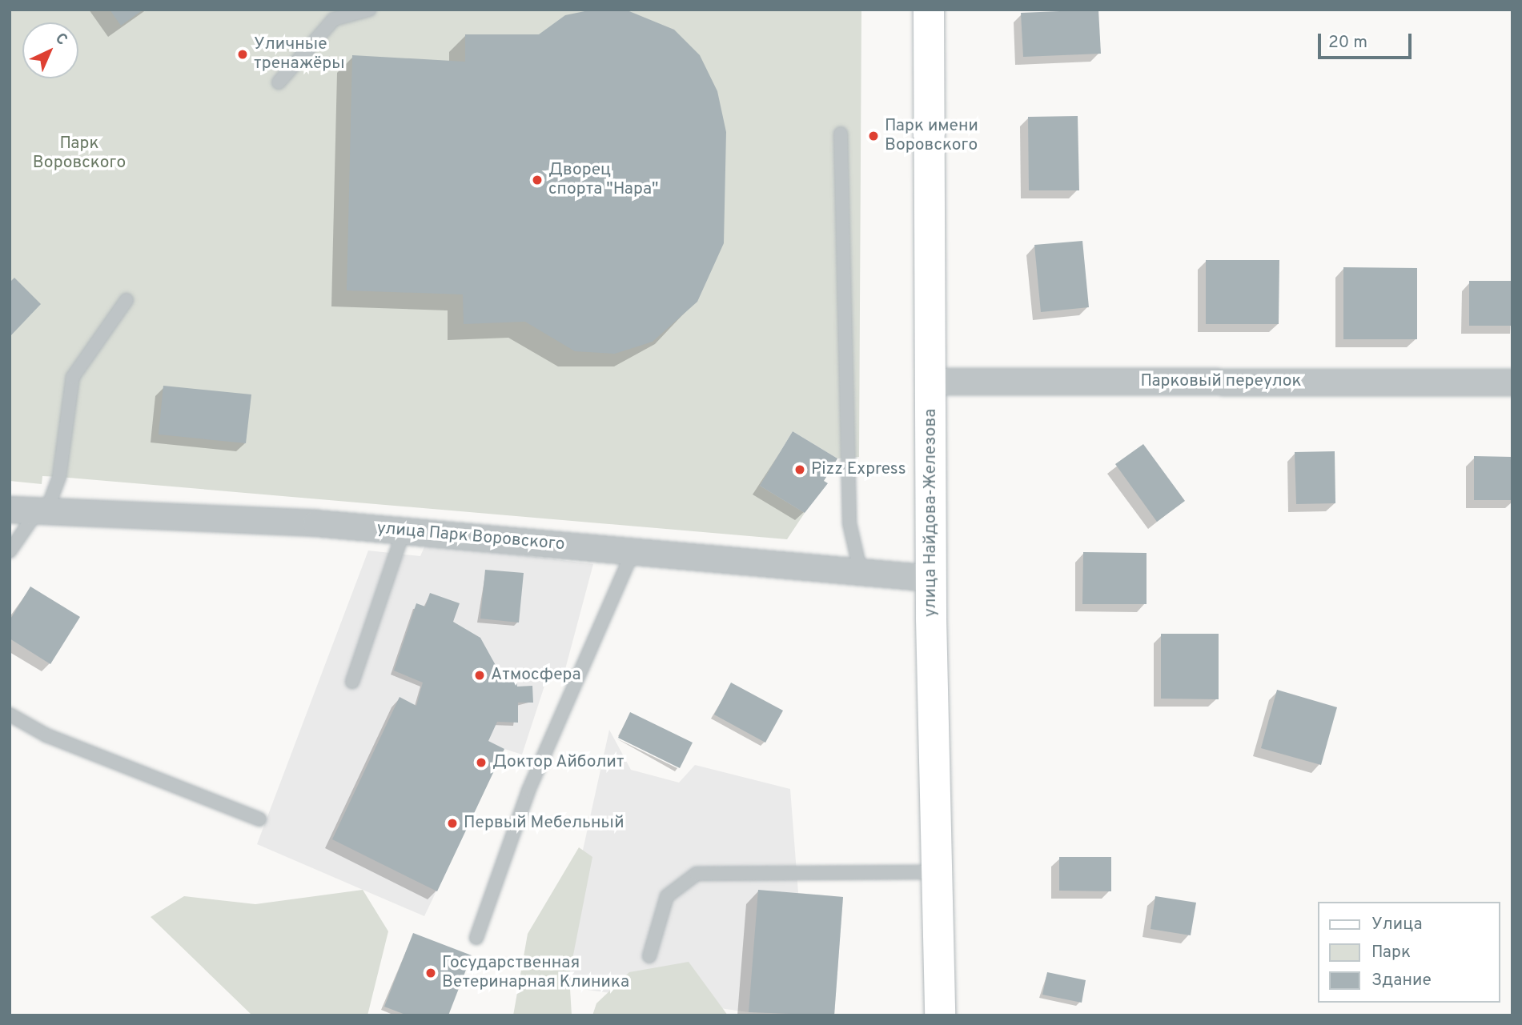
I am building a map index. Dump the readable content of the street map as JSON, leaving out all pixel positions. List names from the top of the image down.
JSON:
{
  "streets": {
    "main road": ["улица Найдова-Железова"],
    "street": ["Парковый переулок", "улица Парк Воровского"]
  },
  "crossings": [
    ["Парковый переулок", "улица Найдова-Железова"],
    ["улица Найдова-Железова", "улица Парк Воровского"]
  ],
  "parks": ["Парк Воровского"],
  "places": [
    "Уличные тренажёры",
    "Парк имени Воровского",
    "Дворец спорта \"Нара\"",
    "Pizz Express",
    "Атмосфера",
    "Доктор Айболит",
    "Первый Мебельный",
    "Государственная Ветеринарная Клиника"
  ],
  "legend": ["Улица", "Парк", "Здание"],
  "scale_bar": "20 m",
  "north": "top right"
}
